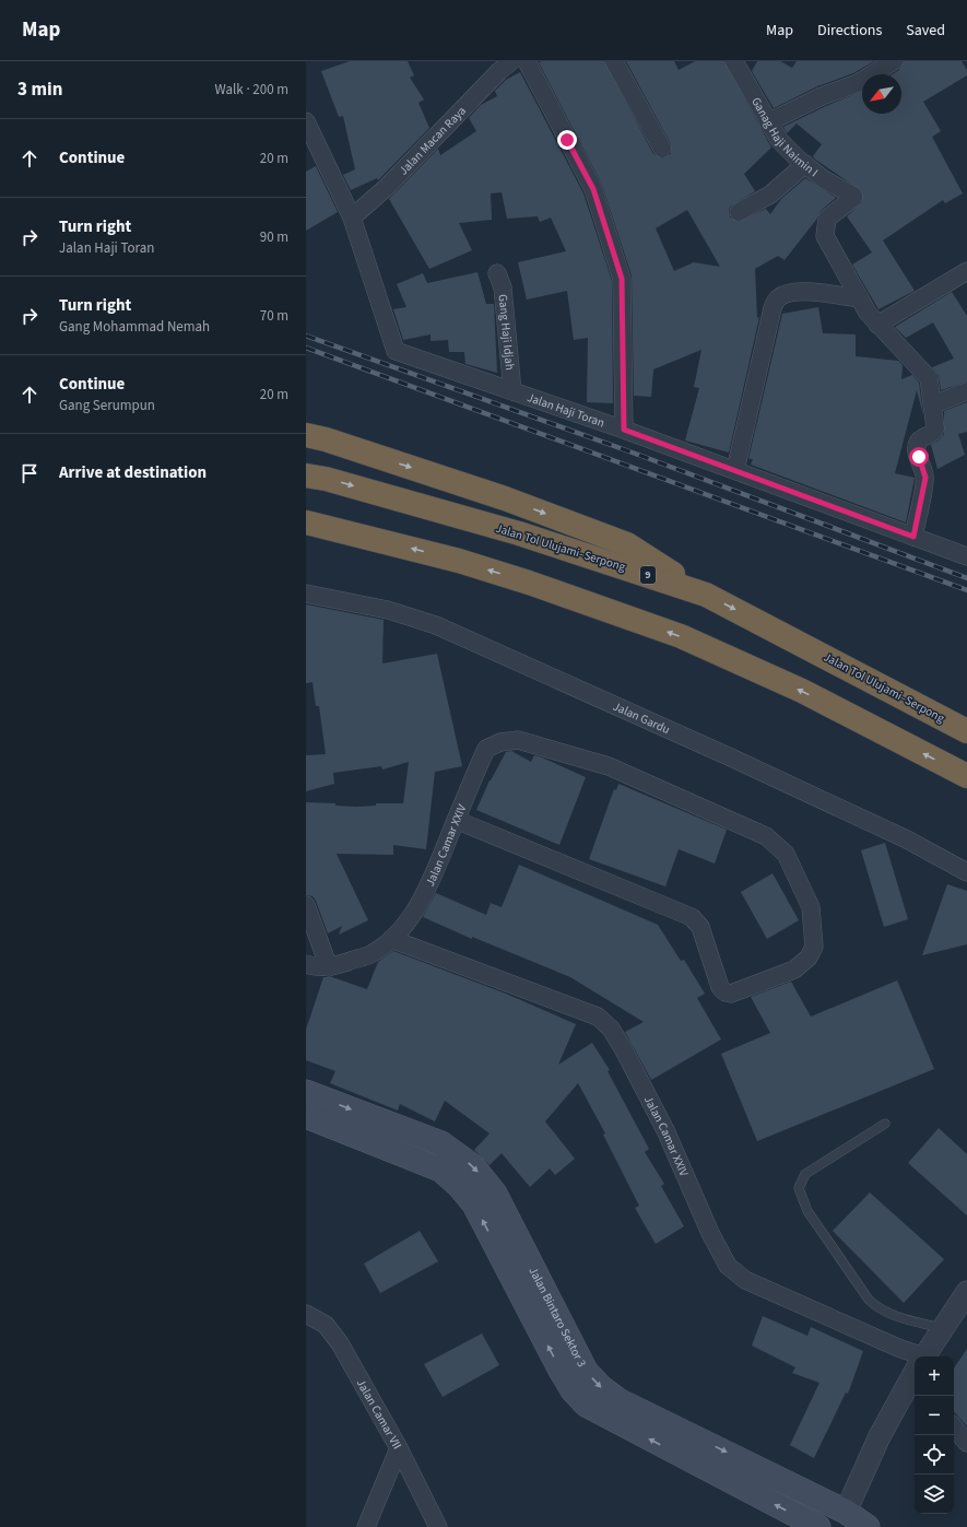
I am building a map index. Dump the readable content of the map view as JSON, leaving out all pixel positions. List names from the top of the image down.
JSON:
{
  "streets": {
    "highway": ["Jalan Tol Ulujami–Serpong", "9"],
    "main road": ["Jalan Bintaro Sektor 3"],
    "street": [
      "Ganag Haji Naimin I",
      "Jalan Macan Raya",
      "Gang Haji Idjah",
      "Jalan Haji Toran",
      "Jalan Gardu",
      "Jalan Camar XXIV",
      "Jalan Camar VII"
    ]
  },
  "crossings": [
    ["Jalan Macan Raya", "Jalan Haji Toran"],
    ["Gang Haji Idjah", "Jalan Haji Toran"]
  ],
  "north": "bottom left",
  "page": {
    "header": "Map",
    "nav": ["Map", "Directions", "Saved"],
    "heading": ["3 min", "Walk · 200 m"],
    "list": [
      ["Continue", "20 m"],
      ["Turn right", "Jalan Haji Toran", "90 m"],
      ["Turn right", "Gang Mohammad Nemah", "70 m"],
      ["Continue", "Gang Serumpun", "20 m"],
      "Arrive at destination"
    ],
    "map_buttons": ["+", "−"]
  }
}
